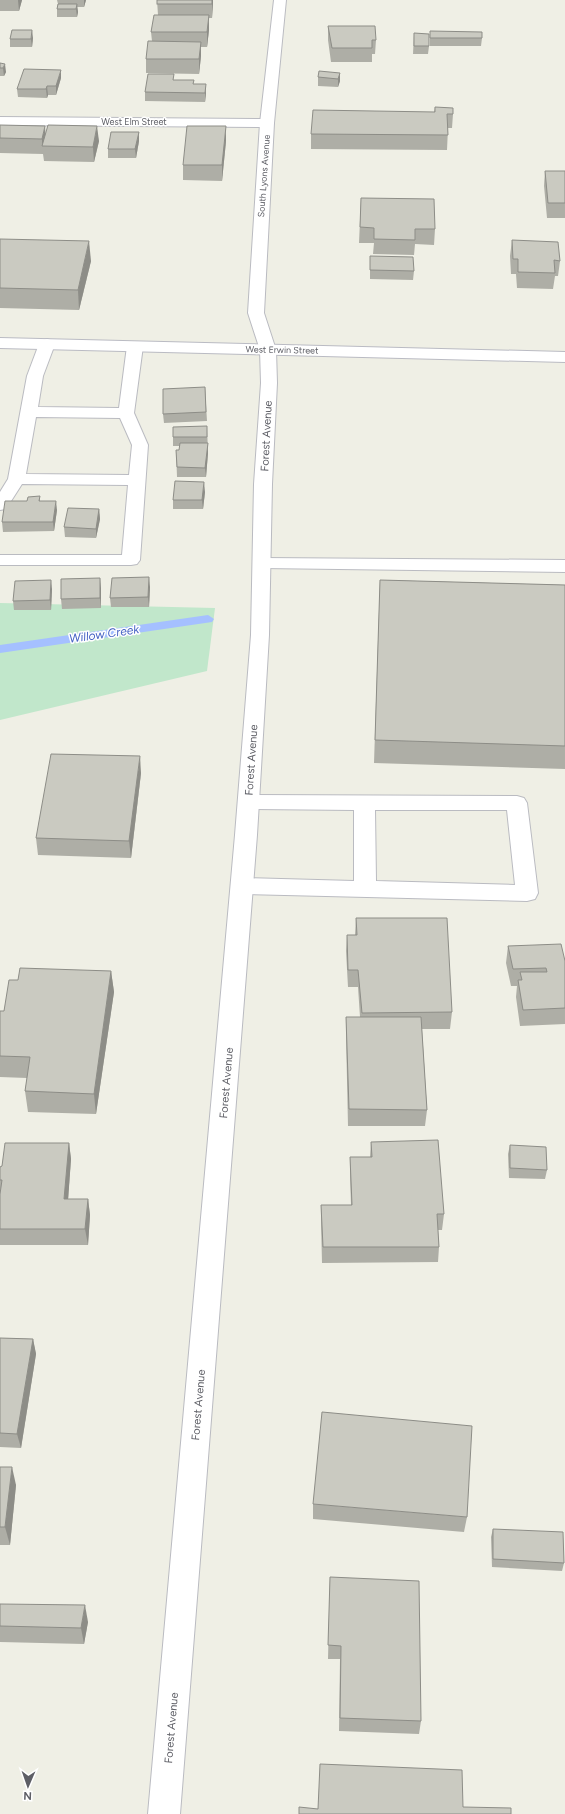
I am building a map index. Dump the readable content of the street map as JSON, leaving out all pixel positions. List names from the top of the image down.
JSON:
{
  "streets": {
    "street": [
      "West Elm Street",
      "South Lyons Avenue",
      "West Erwin Street",
      "Forest Avenue"
    ]
  },
  "crossings": [
    ["West Elm Street", "South Lyons Avenue"],
    ["South Lyons Avenue", "West Erwin Street"],
    ["South Lyons Avenue", "Forest Avenue"],
    ["West Erwin Street", "Forest Avenue"]
  ],
  "water": ["Willow Creek"],
  "north": "bottom"
}
